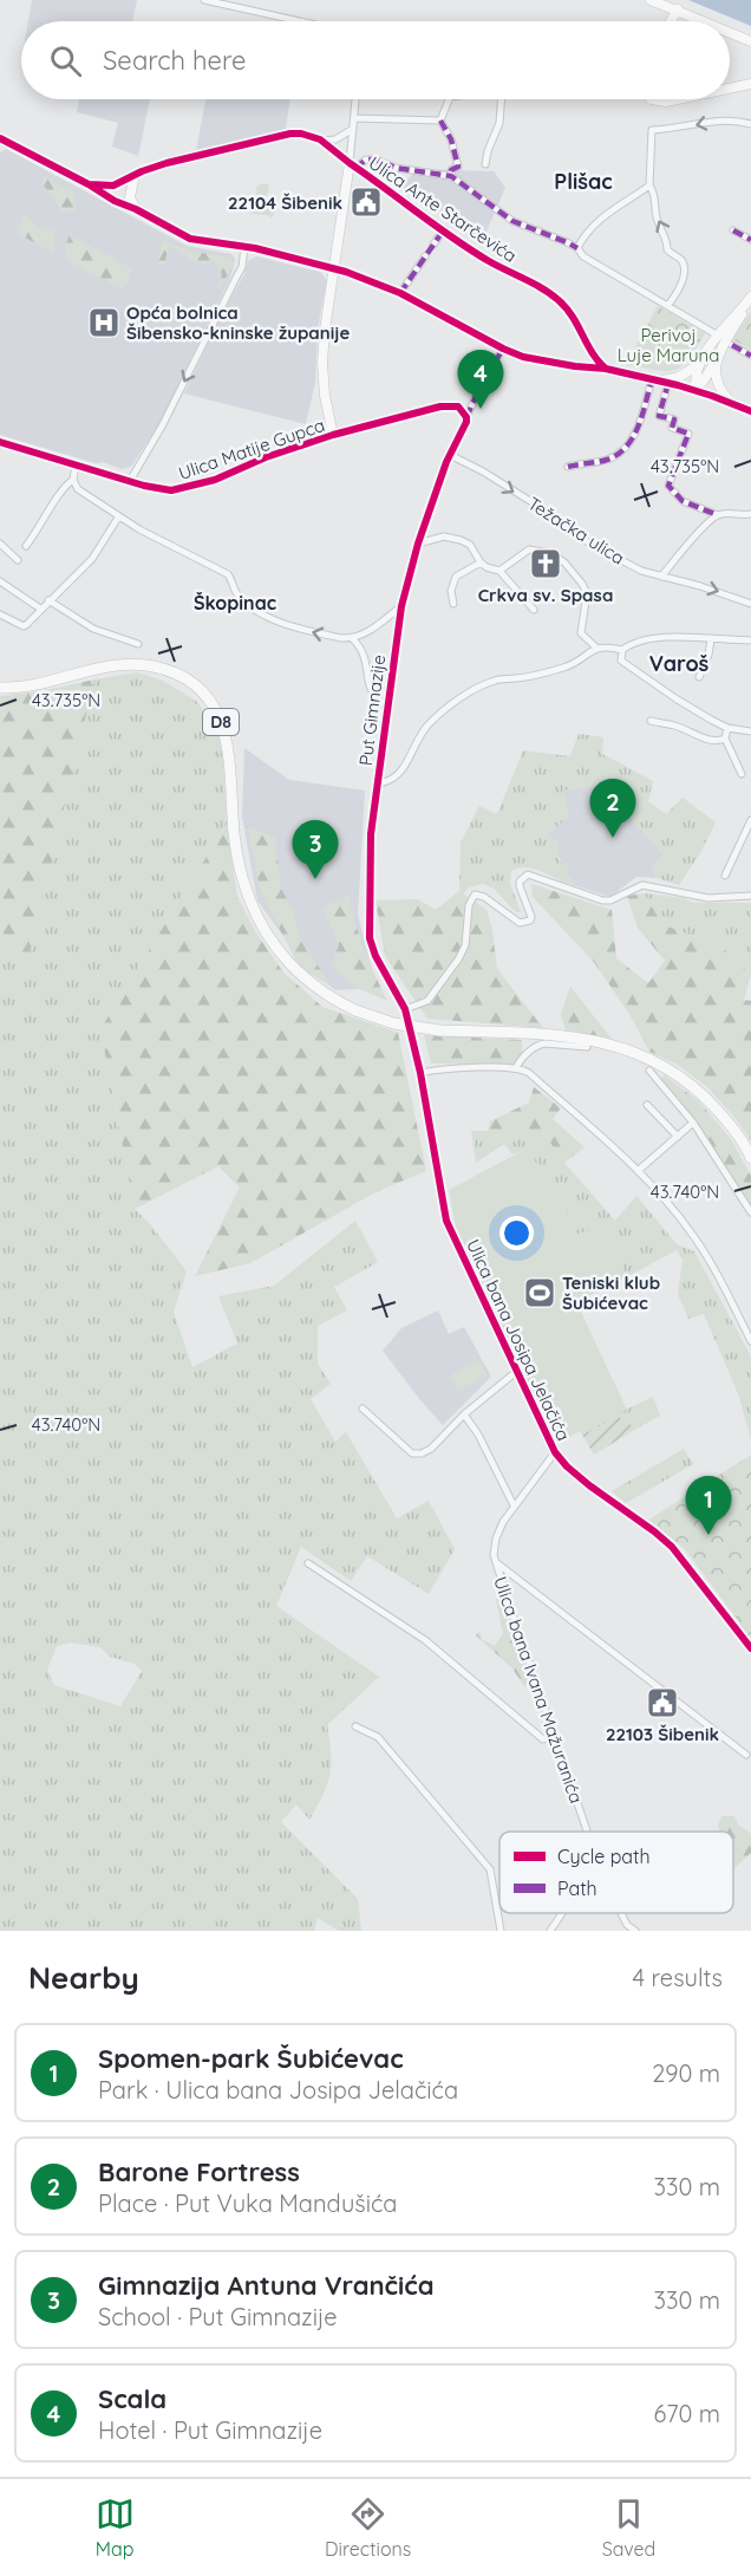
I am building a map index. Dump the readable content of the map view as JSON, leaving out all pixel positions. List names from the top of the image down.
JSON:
{
  "streets": {
    "main road": ["D8"],
    "street": [
      "Ulica Ante Starčevića",
      "Ulica Matije Gupca",
      "Težačka ulica",
      "Put Gimnazije",
      "Ulica bana Josipa Jelačića",
      "Ulica bana Ivana Mažuranića"
    ]
  },
  "crossings": [
    ["Ulica Matije Gupca", "Put Gimnazije"],
    ["Težačka ulica", "Put Gimnazije"],
    ["Put Gimnazije", "Ulica bana Josipa Jelačića"],
    ["Ulica bana Josipa Jelačića", "Ulica bana Ivana Mažuranića"]
  ],
  "one_way": ["Težačka ulica"],
  "districts": ["Plišac", "Škopinac", "Varoš"],
  "parks": ["Perivoj Luje Maruna"],
  "places": {
    "public building": ["22104 Šibenik", "22103 Šibenik"],
    "hospital": ["Opća bolnica Šibensko-kninske županije"],
    "church": ["Crkva sv. Spasa"],
    "sports": ["Teniski klub Šubićevac"]
  },
  "legend": ["Cycle path", "Path"],
  "page": {
    "search": "Search here",
    "pins": [
      "4",
      "2",
      "3",
      "1"
    ],
    "heading": ["Nearby", "4 results"],
    "list": [
      {
        "mark": "1",
        "name": "Spomen-park Šubićevac",
        "note": "Park · Ulica bana Josipa Jelačića",
        "value": "290 m"
      },
      {
        "mark": "2",
        "name": "Barone Fortress",
        "note": "Place · Put Vuka Mandušića",
        "value": "330 m"
      },
      {
        "mark": "3",
        "name": "Gimnazija Antuna Vrančića",
        "note": "School · Put Gimnazije",
        "value": "330 m"
      },
      {
        "mark": "4",
        "name": "Scala",
        "note": "Hotel · Put Gimnazije",
        "value": "670 m"
      }
    ],
    "nav": ["Map", "Directions", "Saved"]
  },
  "coordinates": ["43.735°N", "43.740°N"]
}
